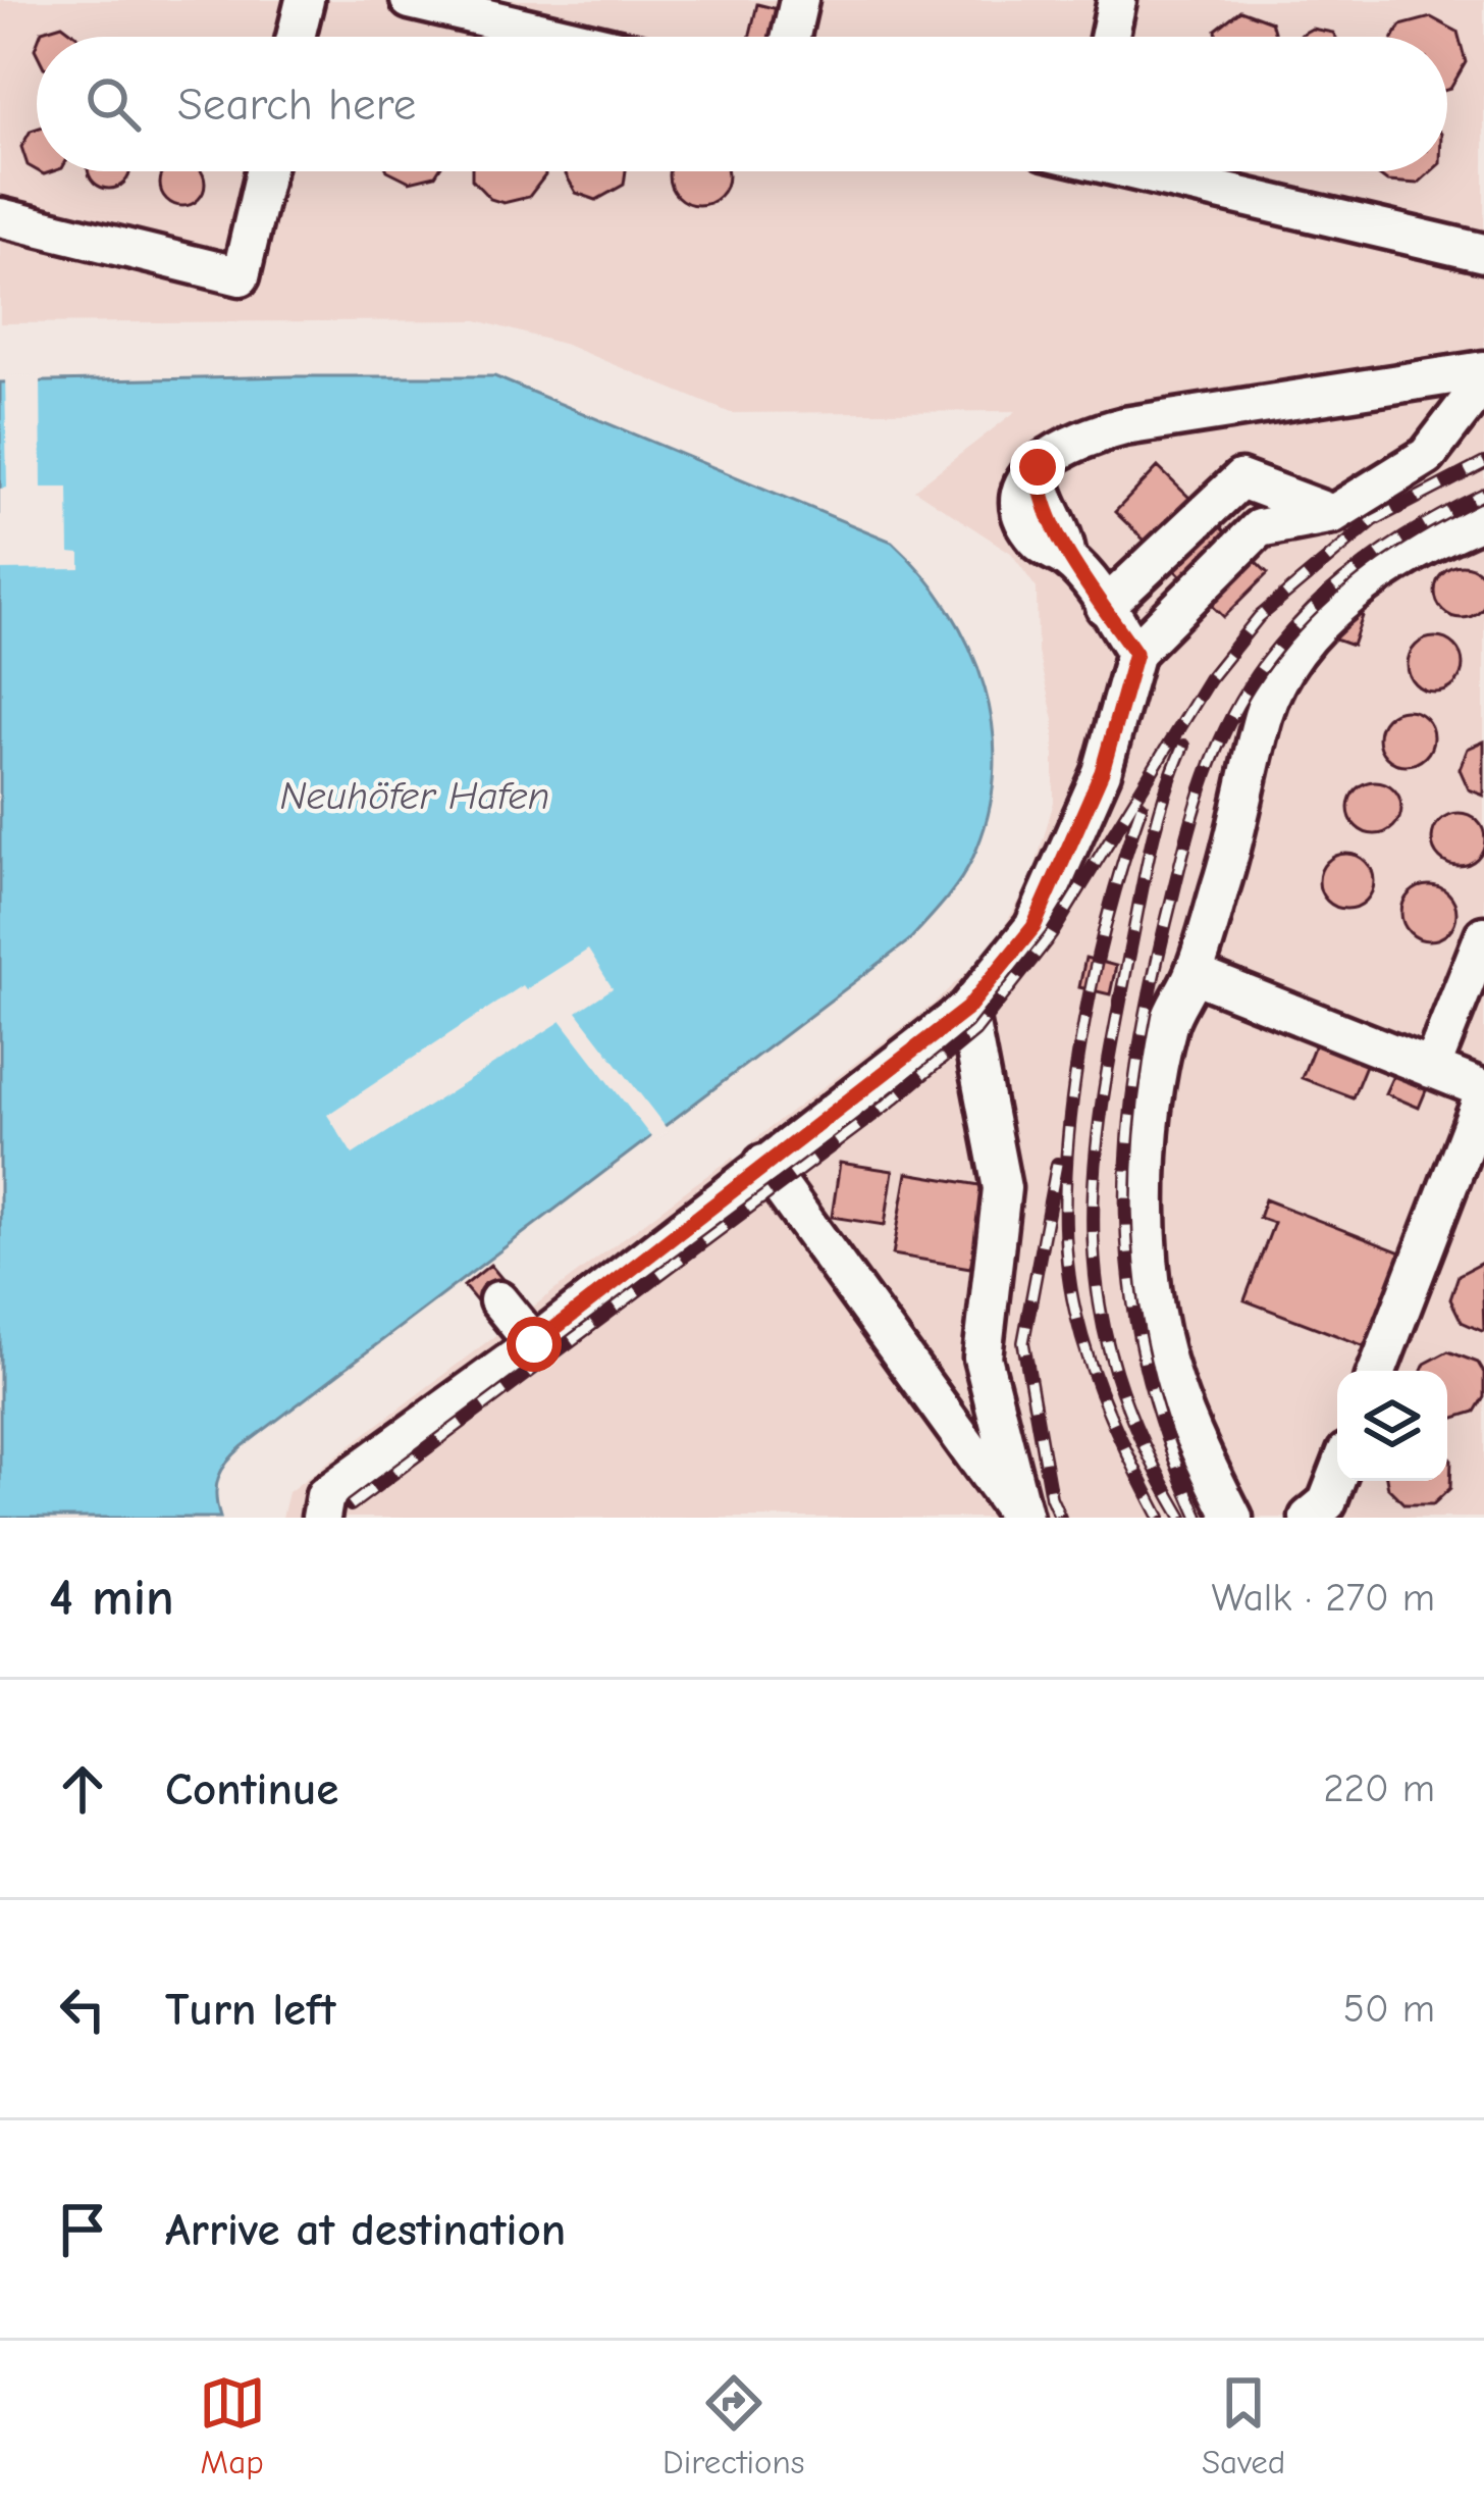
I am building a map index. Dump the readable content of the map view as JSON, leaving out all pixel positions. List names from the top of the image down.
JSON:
{
  "water": ["Neuhöfer Hafen"],
  "page": {
    "search": "Search here",
    "heading": ["4 min", "Walk · 270 m"],
    "list": [
      ["Continue", "220 m"],
      ["Turn left", "50 m"],
      "Arrive at destination"
    ],
    "nav": ["Map", "Directions", "Saved"]
  }
}
